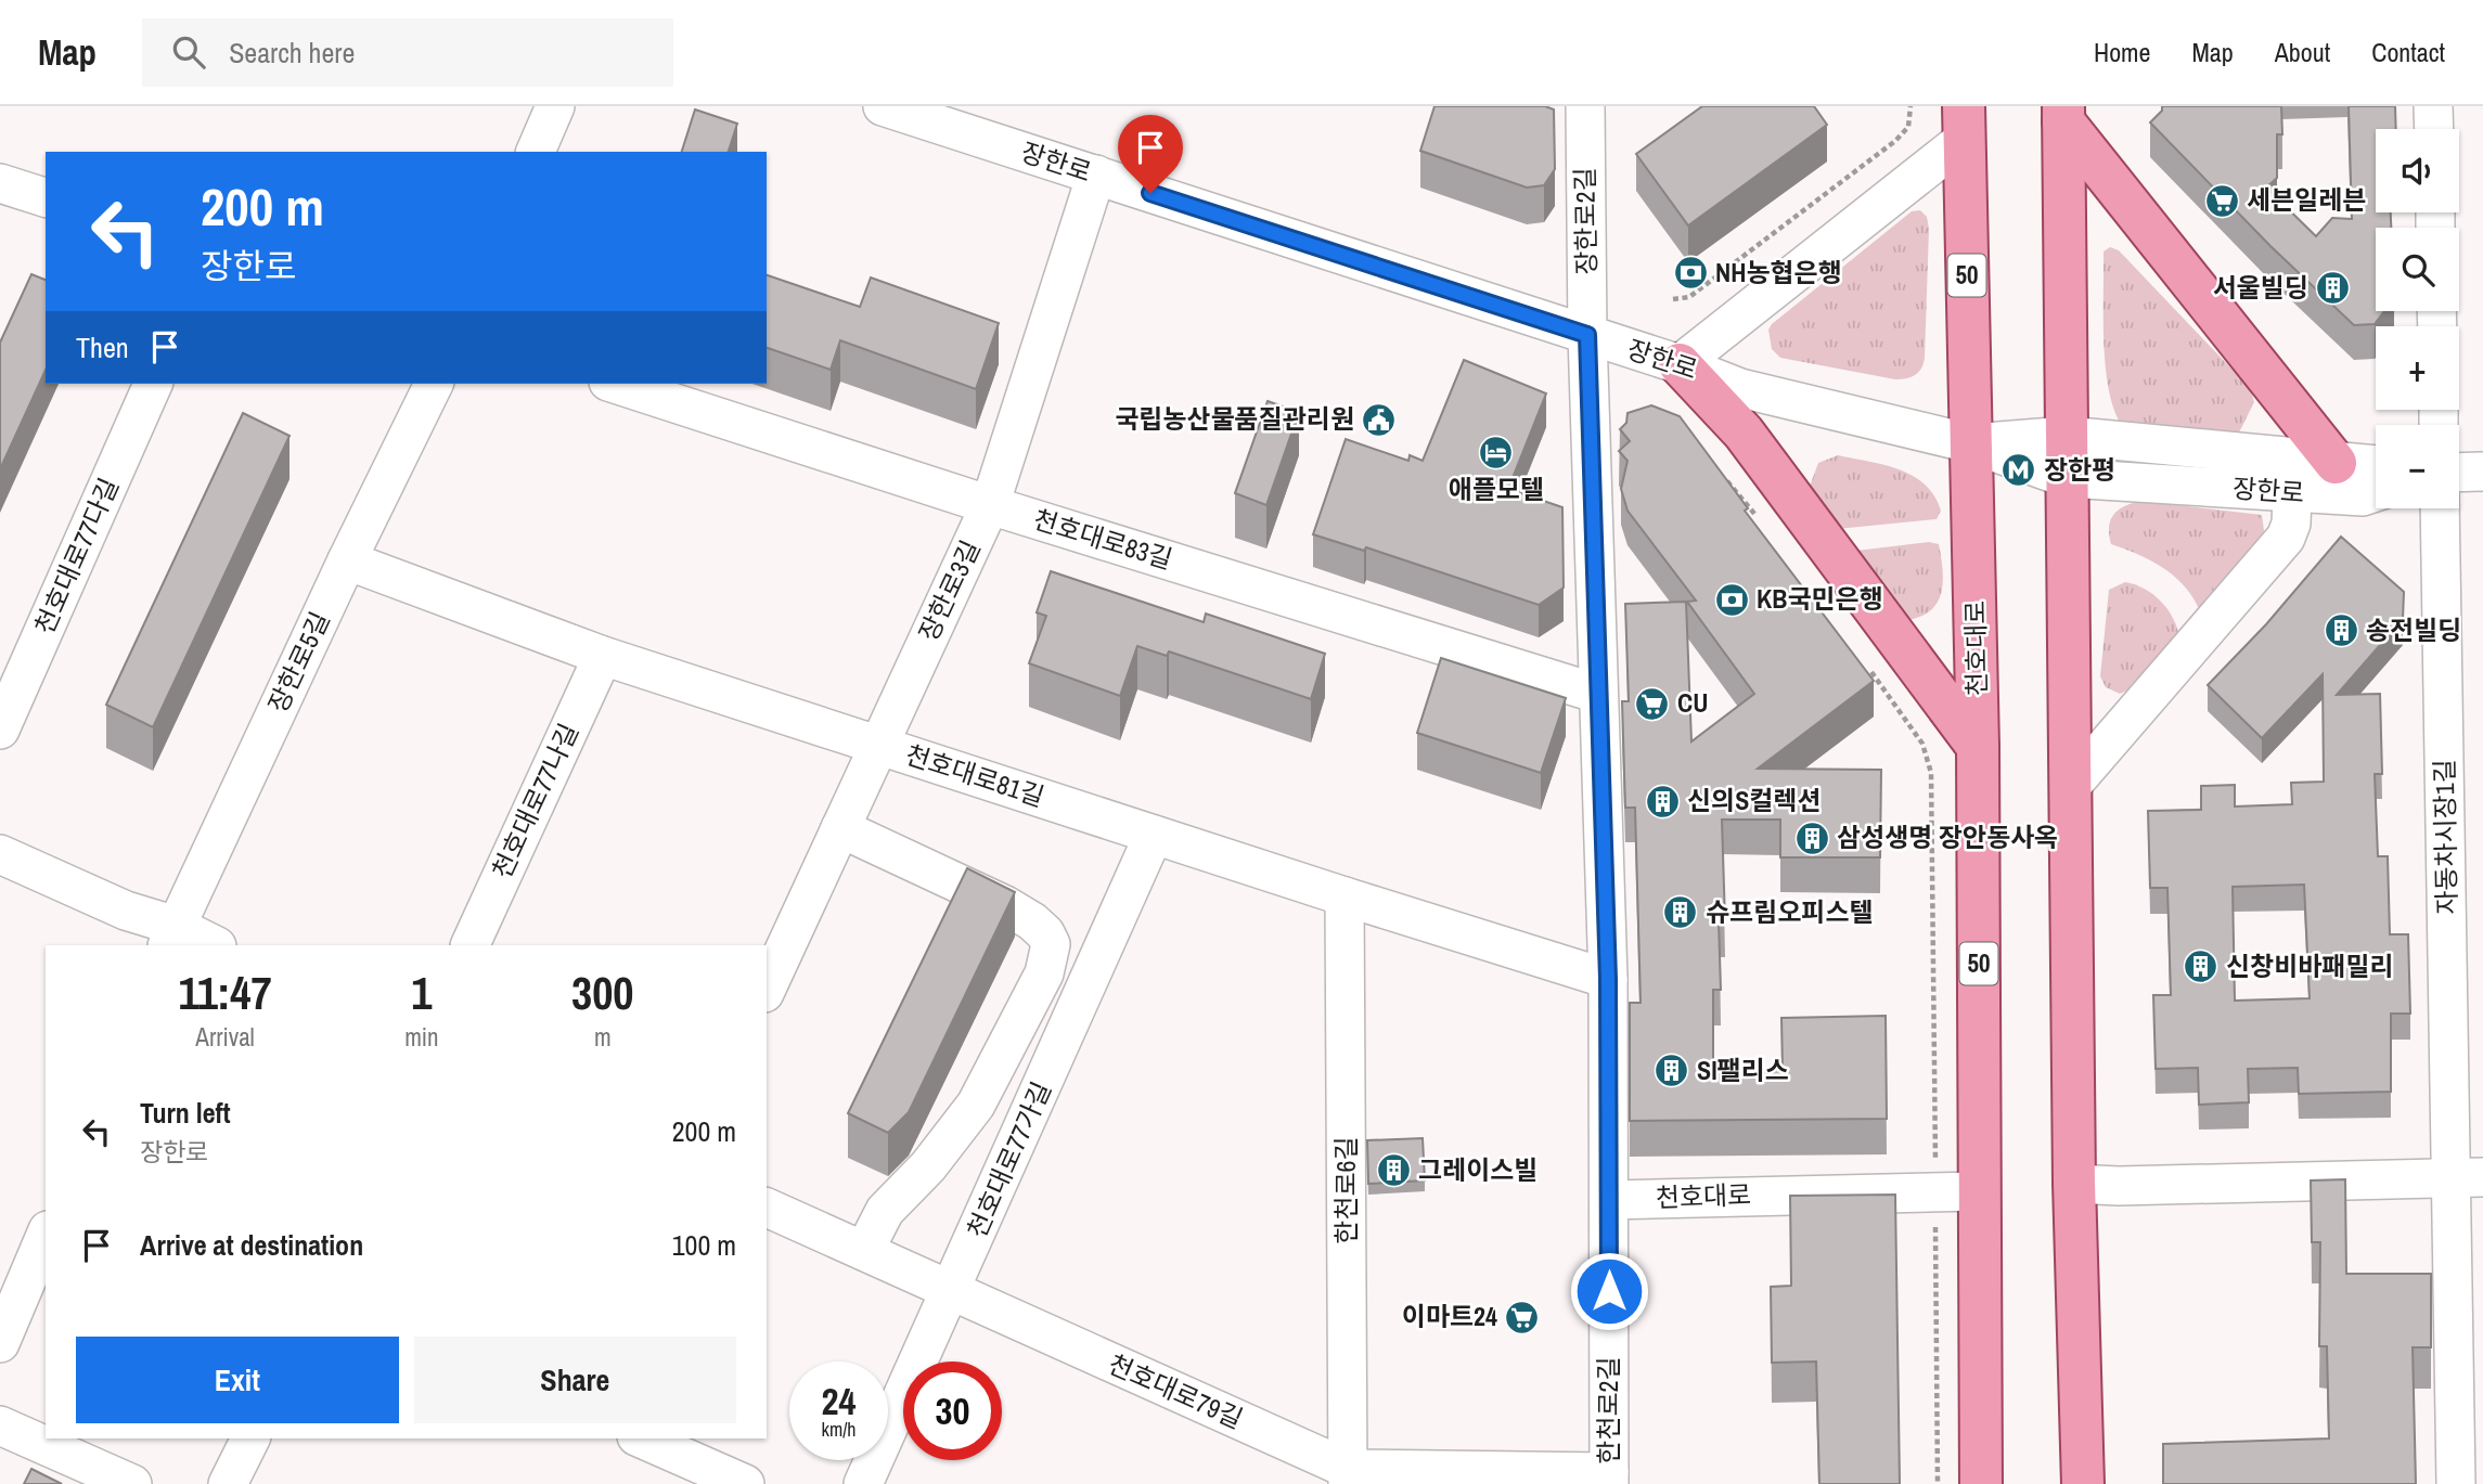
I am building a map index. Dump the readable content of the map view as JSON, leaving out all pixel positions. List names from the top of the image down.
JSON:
{
  "streets": {
    "main road": ["50", "천호대로"],
    "street": [
      "장한로",
      "장한로2길",
      "천호대로83길",
      "천호대로77다길",
      "장한로3길",
      "장한로5길",
      "천호대로81길",
      "천호대로77나길",
      "자동차시장1길",
      "천호대로77가길",
      "한천로6길",
      "천호대로79길",
      "한천로2길"
    ]
  },
  "crossings": [
    ["장한로", "장한로2길"],
    ["장한로", "장한로3길"],
    ["장한로", "천호대로"],
    ["장한로", "한천로2길"],
    ["장한로2길", "한천로2길"],
    ["천호대로83길", "장한로3길"],
    ["천호대로83길", "한천로2길"],
    ["장한로3길", "천호대로81길"],
    ["천호대로", "한천로2길"],
    ["장한로5길", "천호대로81길"],
    ["천호대로81길", "천호대로77나길"],
    ["천호대로81길", "천호대로77가길"],
    ["천호대로81길", "한천로6길"],
    ["천호대로81길", "한천로2길"],
    ["천호대로77가길", "천호대로79길"],
    ["한천로6길", "천호대로79길"],
    ["천호대로79길", "한천로2길"]
  ],
  "places": {
    "supermarket": ["세븐일레븐", "CU", "이마트24"],
    "bank": ["NH농협은행", "KB국민은행"],
    "building": [
      "서울빌딩",
      "송전빌딩",
      "신의S컬렉션",
      "삼성생명 장안동사옥",
      "슈프림오피스텔",
      "신창비바패밀리",
      "SI팰리스",
      "그레이스빌"
    ],
    "public building": ["국립농산물품질관리원"],
    "hotel": ["애플모텔"],
    "metro station": ["장한평"]
  },
  "page": {
    "header": "Map",
    "search": "Search here",
    "nav": [
      "Home",
      "Map",
      "About",
      "Contact"
    ],
    "map_buttons": ["+", "−"],
    "turn": ["200 m", "장한로"],
    "then": "Then",
    "eta": [
      "11:47",
      "Arrival",
      "1",
      "min",
      "300",
      "m"
    ],
    "list": [
      {
        "name": "Turn left",
        "note": "장한로",
        "value": "200 m"
      },
      {
        "name": "Arrive at destination",
        "value": "100 m"
      }
    ],
    "buttons": ["Exit", "Share"],
    "speed": "24 km/h",
    "limit": "30"
  }
}
